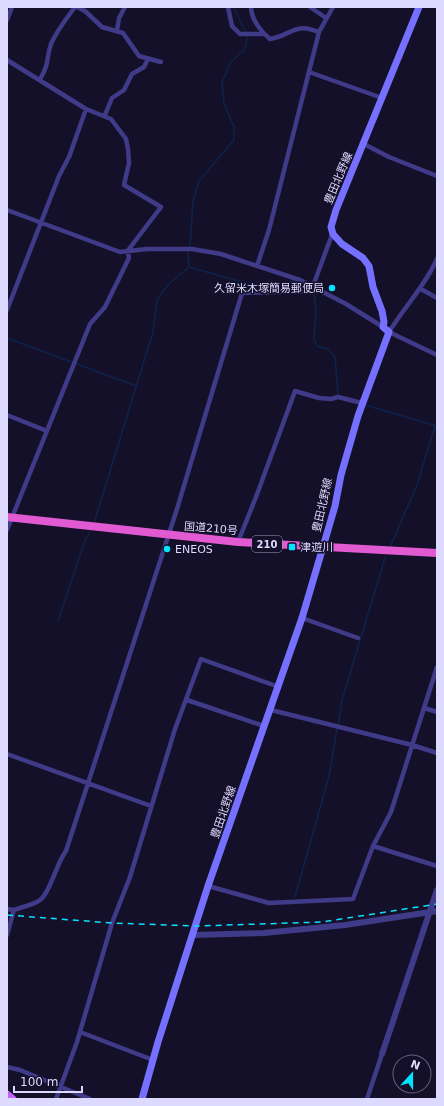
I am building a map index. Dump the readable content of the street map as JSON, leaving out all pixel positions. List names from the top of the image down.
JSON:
{
  "streets": {
    "highway": ["国道210号", "210"],
    "main road": ["豊田北野線"]
  },
  "crossings": [
    ["豊田北野線", "国道210号"]
  ],
  "places": {
    "other": ["久留米木塚簡易郵便局", "ENEOS"],
    "transit": ["津遊川"]
  },
  "scale_bar": "100 m",
  "north": "top"
}
